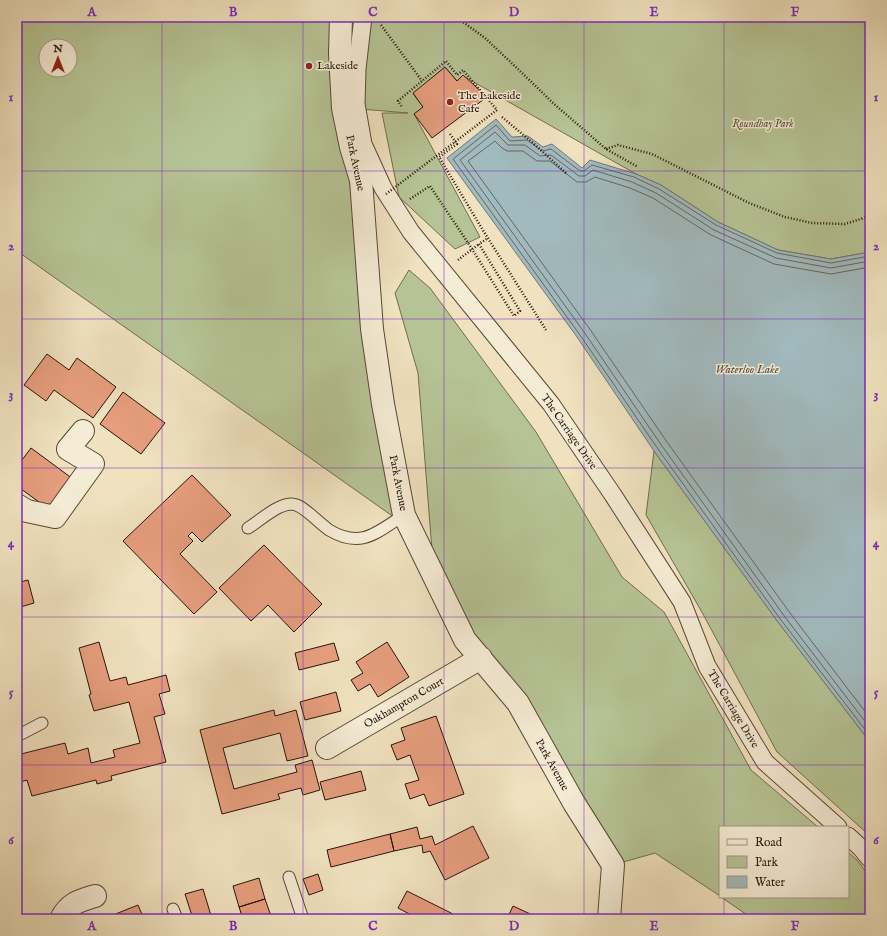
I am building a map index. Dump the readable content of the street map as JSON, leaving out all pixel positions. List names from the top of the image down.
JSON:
{
  "streets": {
    "street": ["Park Avenue", "The Carriage Drive", "Oakhampton Court"]
  },
  "crossings": [
    ["Park Avenue", "Oakhampton Court"]
  ],
  "water": ["Waterloo Lake"],
  "parks": ["Roundhay Park"],
  "places": ["Lakeside", "The Lakeside Cafe"],
  "legend": ["Road", "Park", "Water"],
  "north": "top",
  "grid": {
    "columns": [
      "A",
      "B",
      "C",
      "D",
      "E",
      "F"
    ],
    "rows": [
      "1",
      "2",
      "3",
      "4",
      "5",
      "6"
    ]
  }
}
